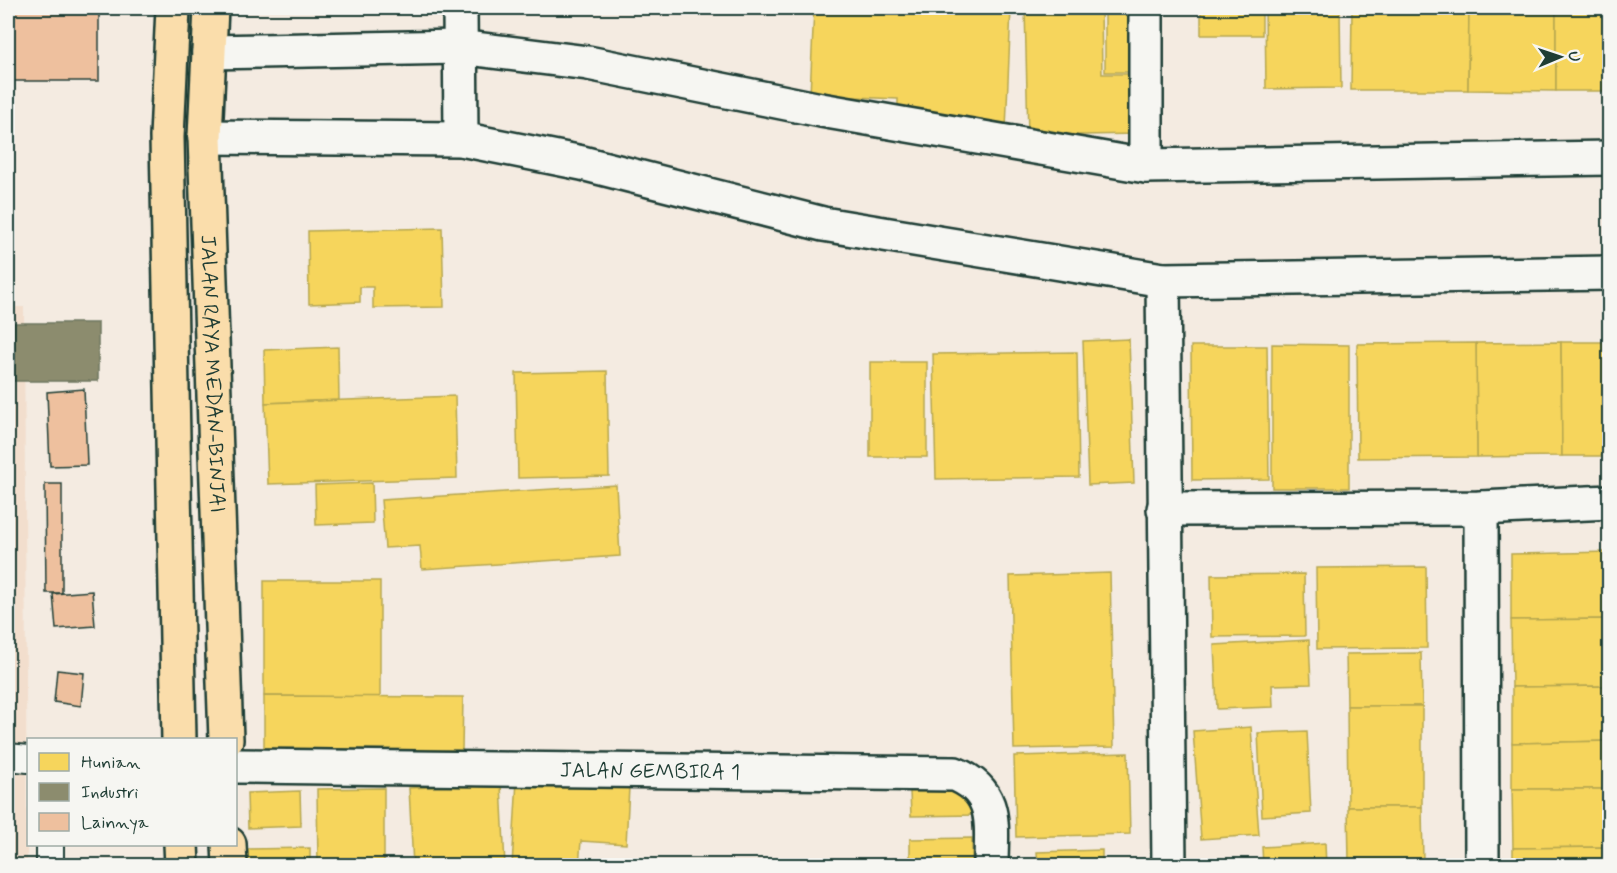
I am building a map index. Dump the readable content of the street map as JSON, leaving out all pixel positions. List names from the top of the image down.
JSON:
{
  "streets": {
    "highway": ["JALAN RAYA MEDAN-BINJAI"],
    "street": ["JALAN GEMBIRA 1"]
  },
  "legend": ["Hunian", "Industri", "Lainnya"],
  "north": "right"
}
